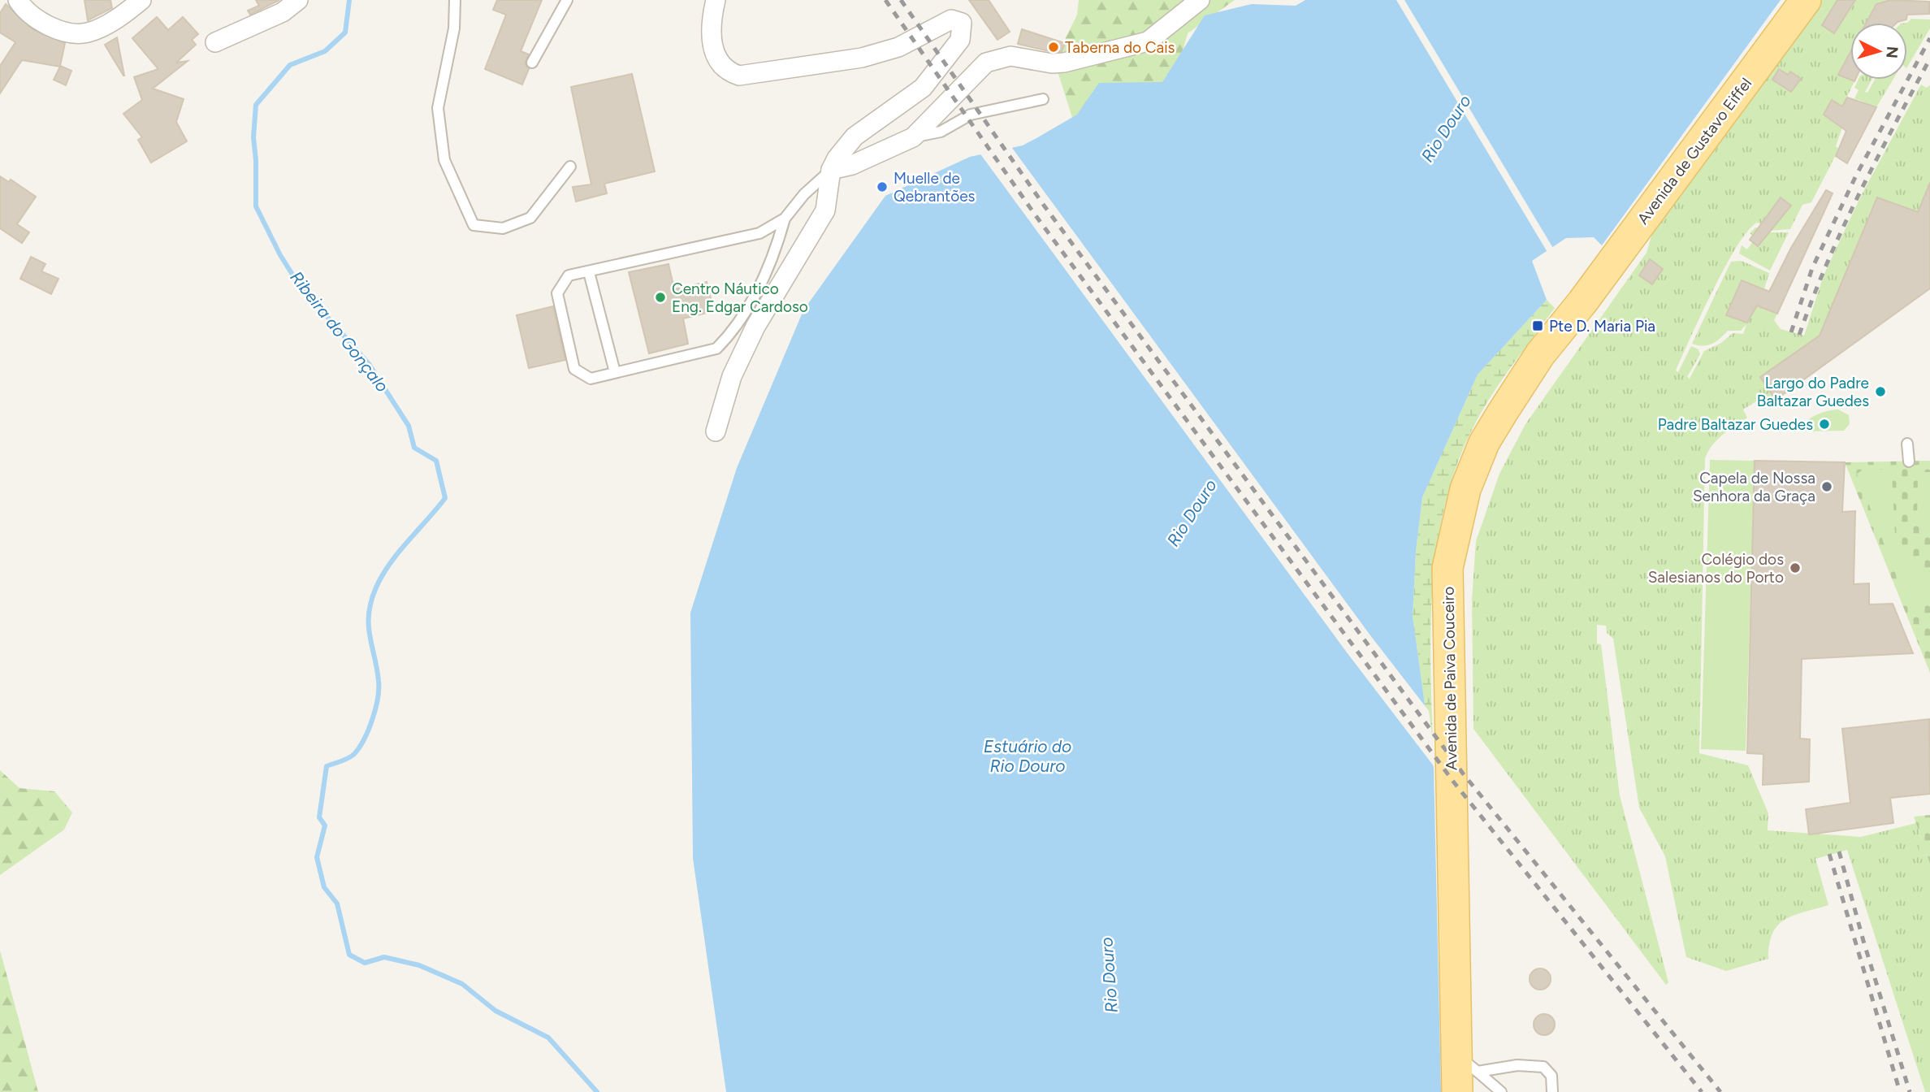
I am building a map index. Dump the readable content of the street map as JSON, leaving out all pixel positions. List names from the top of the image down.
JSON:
{
  "streets": {
    "main road": ["Avenida de Gustavo Eiffel", "Avenida de Paiva Couceiro"]
  },
  "crossings": [
    ["Avenida de Gustavo Eiffel", "Avenida de Paiva Couceiro"]
  ],
  "water": ["Rio Douro", "Ribeira do Gonçalo", "Estuário do Rio Douro"],
  "places": {
    "other": [
      "Taberna do Cais",
      "Muelle de Qebrantões",
      "Centro Náutico Eng. Edgar Cardoso",
      "Largo do Padre Baltazar Guedes",
      "Padre Baltazar Guedes",
      "Capela de Nossa Senhora da Graça",
      "Colégio dos Salesianos do Porto"
    ],
    "transit": ["Pte D. Maria Pia"]
  },
  "north": "right"
}
